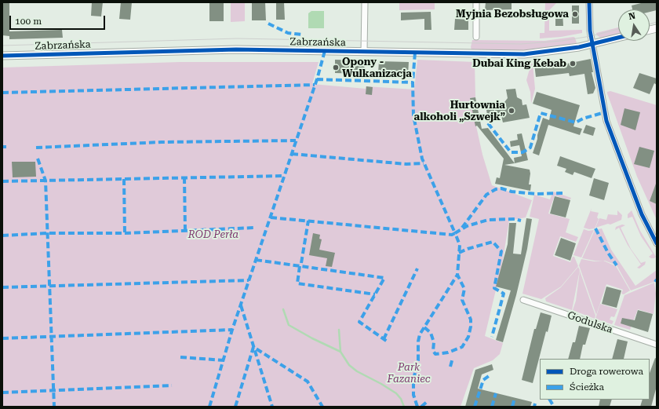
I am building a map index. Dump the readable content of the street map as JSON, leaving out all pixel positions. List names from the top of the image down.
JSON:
{
  "streets": {
    "street": ["Zabrzańska", "Godulska"]
  },
  "parks": ["ROD Perła", "Park Fazaniec"],
  "places": [
    "Myjnia Bezobsługowa",
    "Dubai King Kebab",
    "Opony - Wulkanizacja",
    "Hurtownia alkoholi „Szwejk”"
  ],
  "legend": ["Droga rowerowa", "Ścieżka"],
  "scale_bar": "100 m",
  "north": "top"
}
